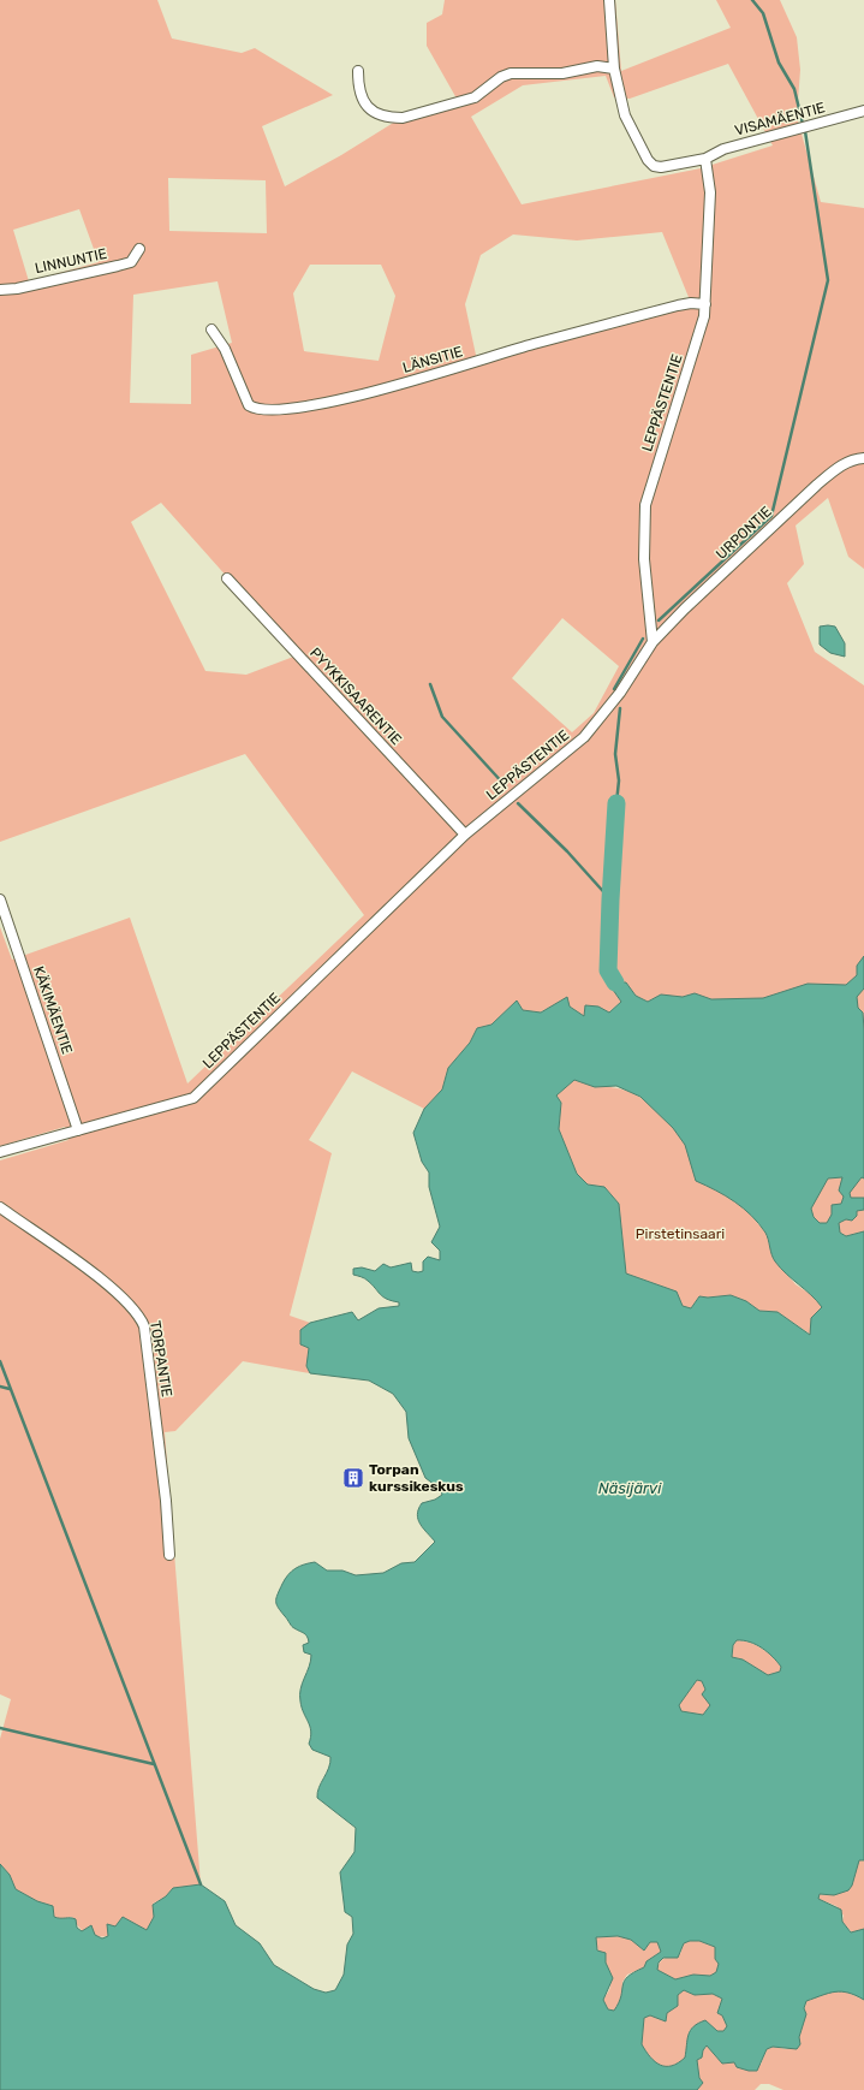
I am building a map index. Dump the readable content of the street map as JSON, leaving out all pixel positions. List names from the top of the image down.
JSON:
{
  "streets": {
    "street": [
      "VISAMÄENTIE",
      "LINNUNTIE",
      "LÄNSITIE",
      "LEPPÄSTENTIE",
      "URPONTIE",
      "PYYKKISAARENTIE",
      "KÄKIMÄENTIE",
      "TORPANTIE"
    ]
  },
  "crossings": [
    ["VISAMÄENTIE", "LEPPÄSTENTIE"],
    ["LÄNSITIE", "LEPPÄSTENTIE"],
    ["LEPPÄSTENTIE", "URPONTIE"],
    ["LEPPÄSTENTIE", "PYYKKISAARENTIE"],
    ["LEPPÄSTENTIE", "KÄKIMÄENTIE"]
  ],
  "water": ["Näsijärvi"],
  "parks": ["Pirstetinsaari"],
  "places": {
    "building": ["Torpan kurssikeskus"]
  }
}
